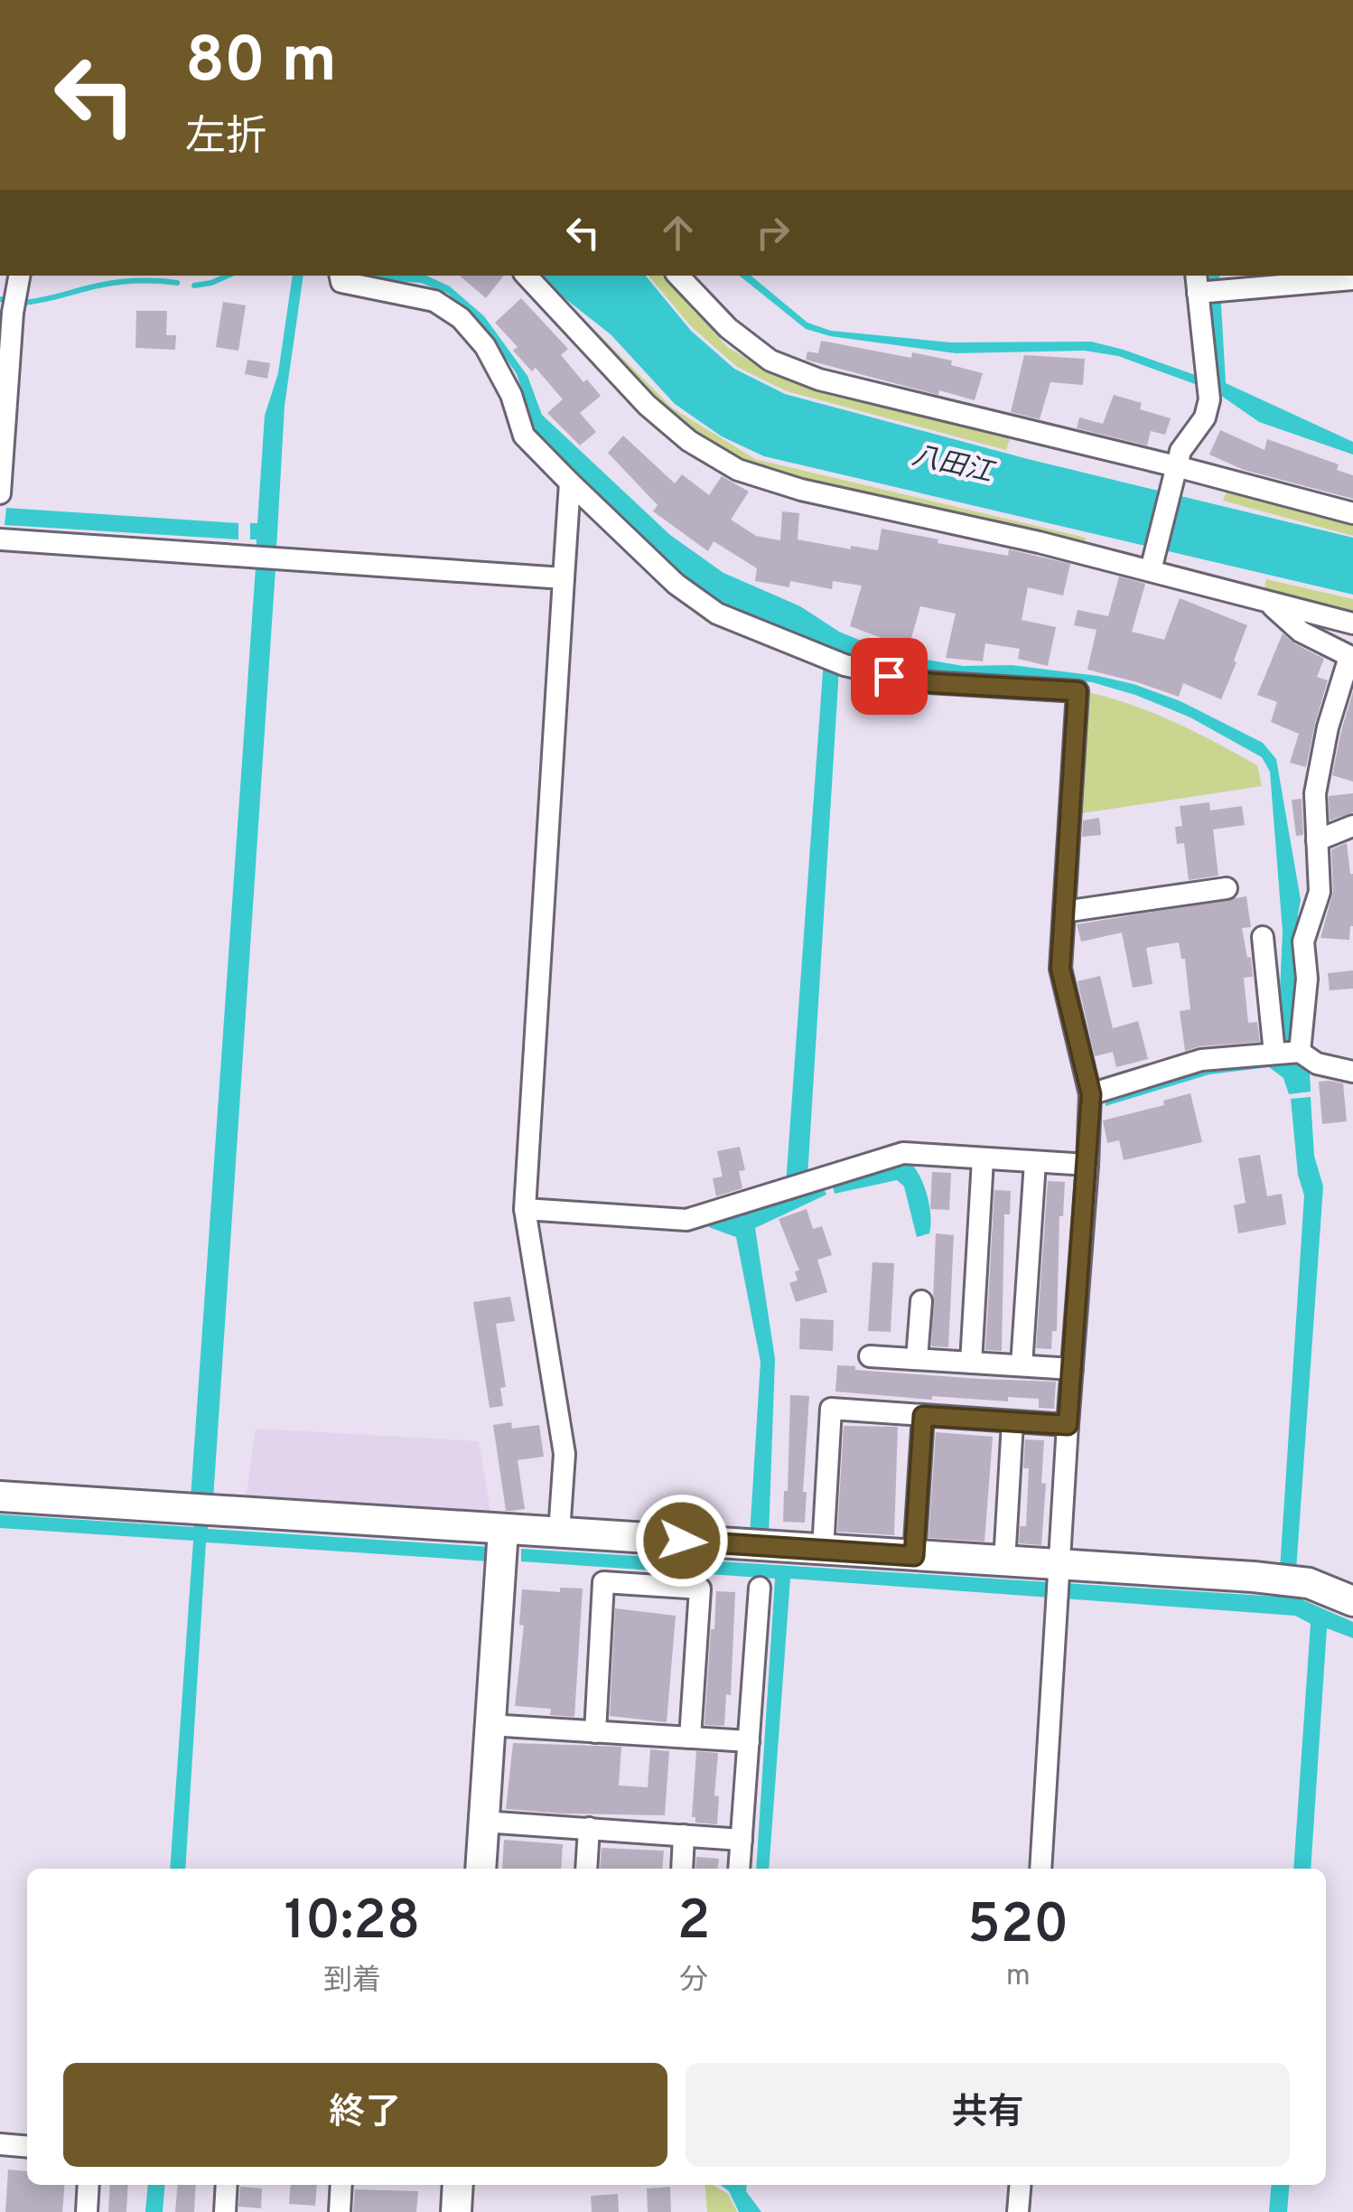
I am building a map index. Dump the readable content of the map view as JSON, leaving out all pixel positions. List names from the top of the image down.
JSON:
{
  "water": ["八田江"],
  "page": {
    "turn": ["80 m", "左折"],
    "eta": [
      "10:28",
      "到着",
      "2",
      "分",
      "520",
      "m"
    ],
    "buttons": ["終了", "共有"]
  }
}
